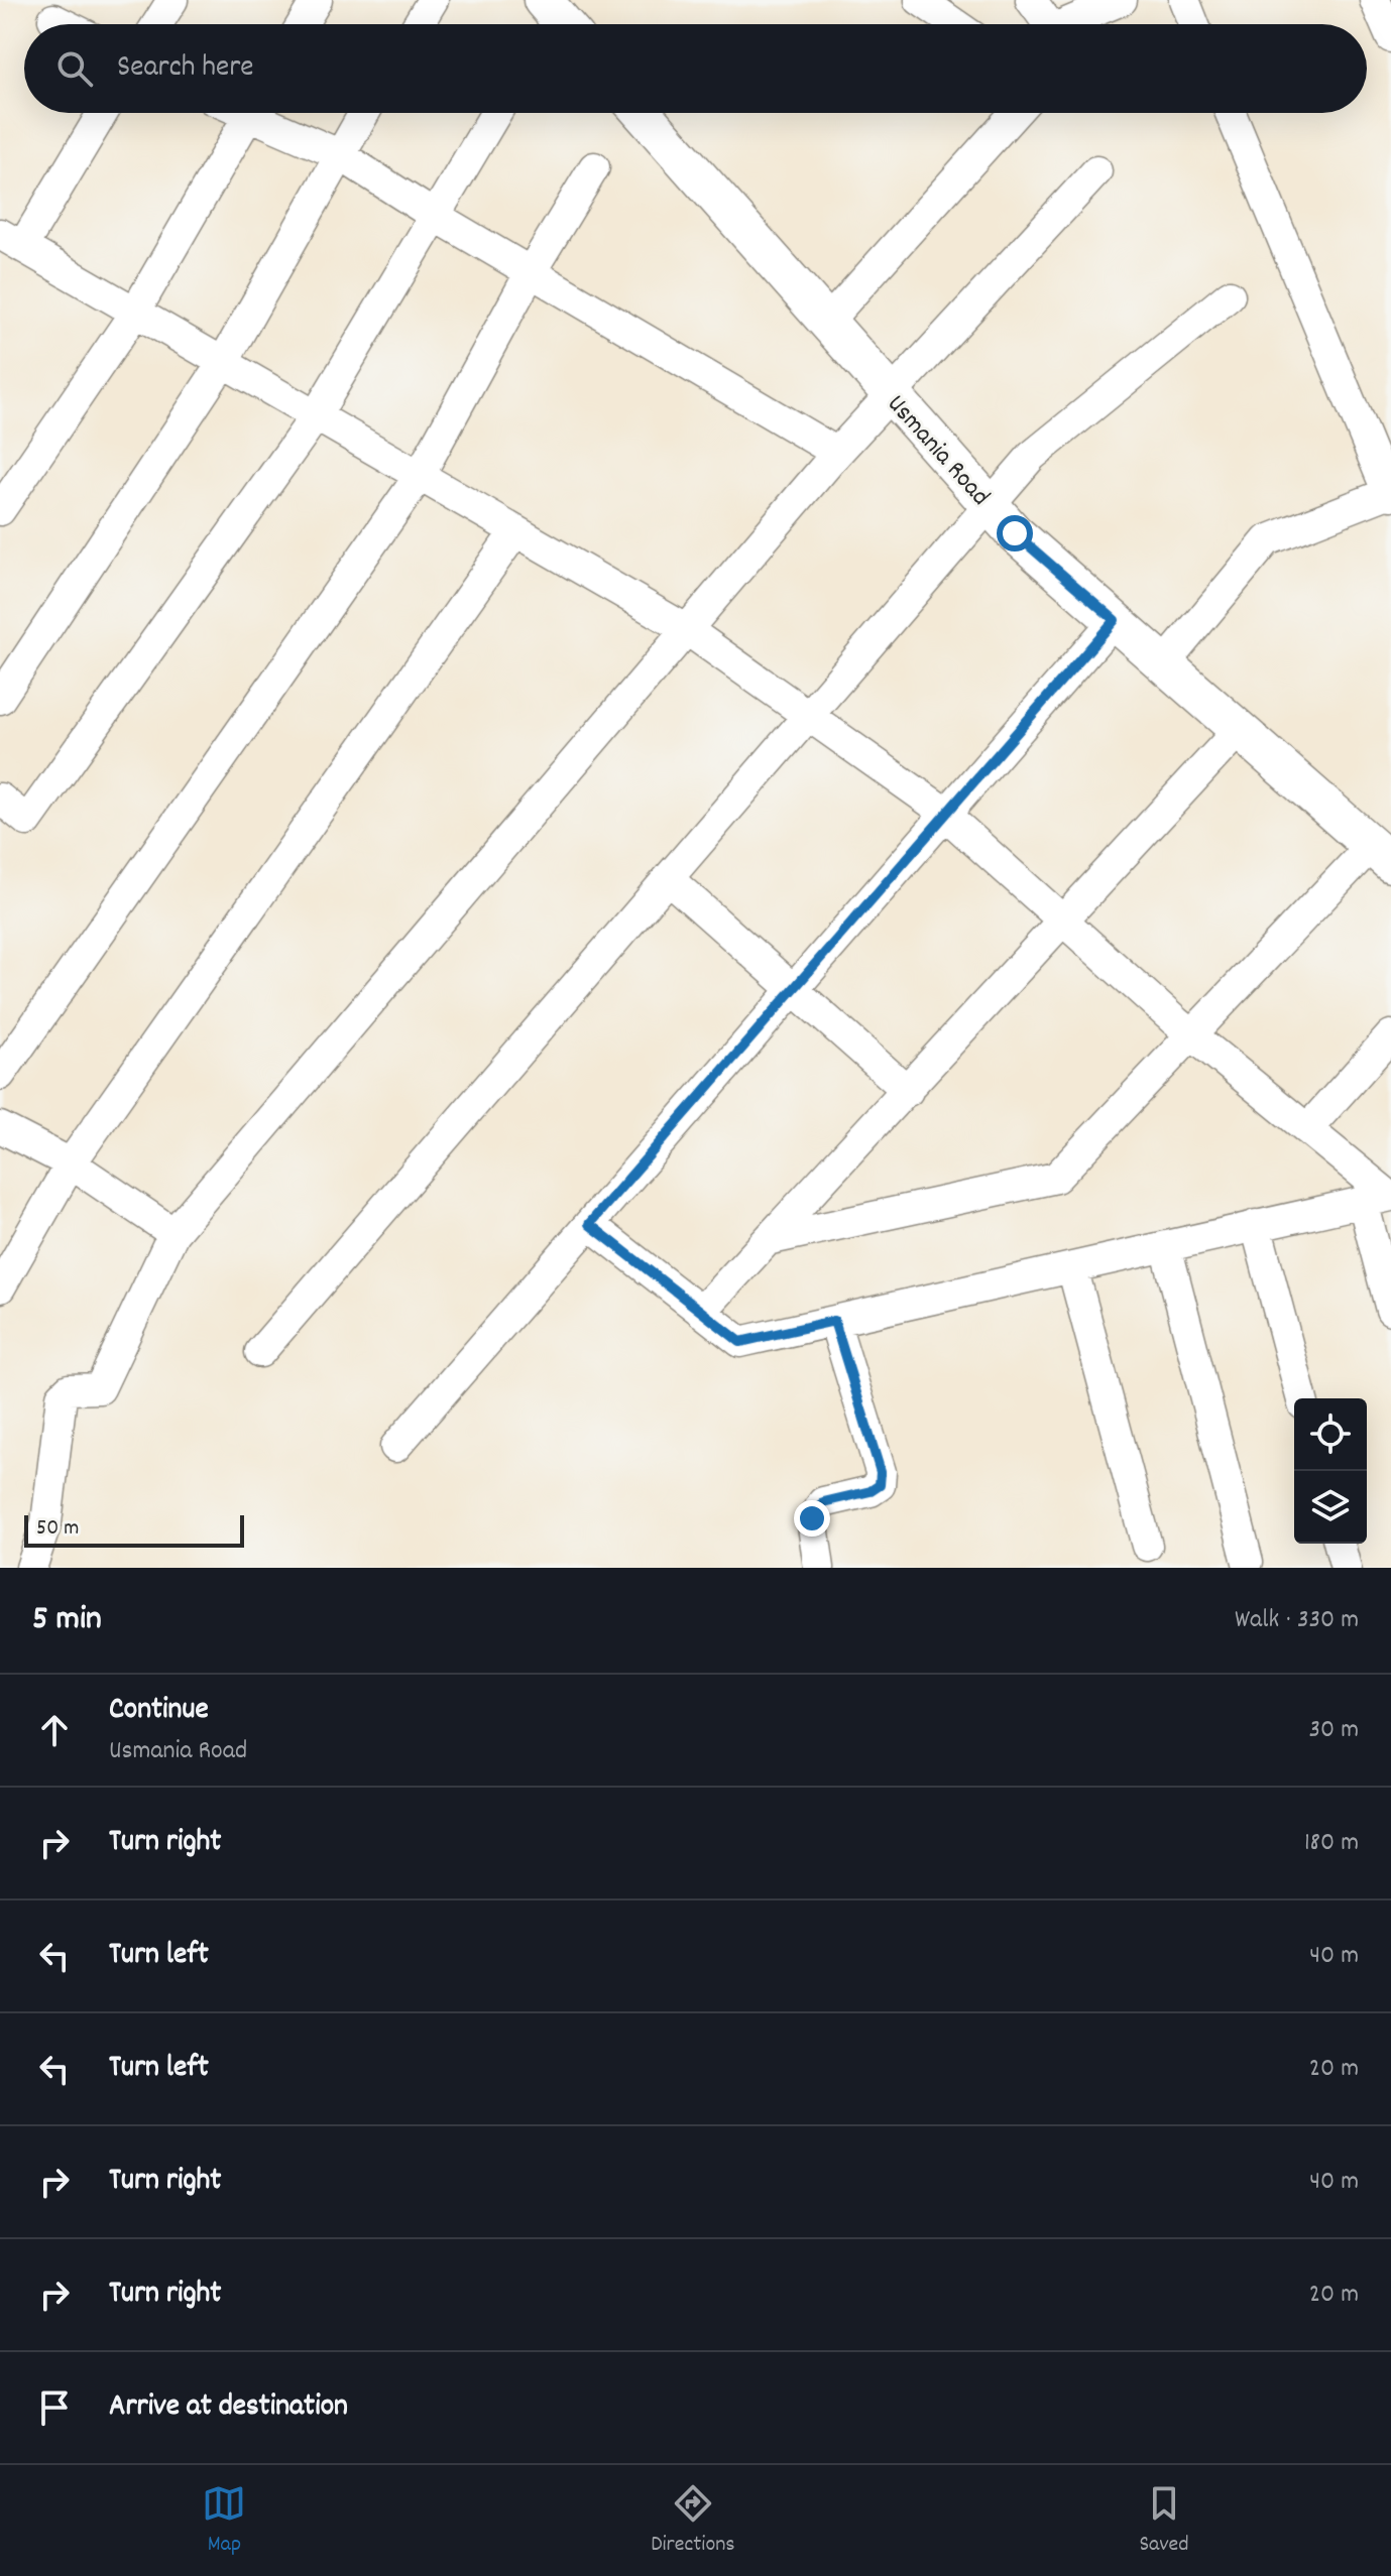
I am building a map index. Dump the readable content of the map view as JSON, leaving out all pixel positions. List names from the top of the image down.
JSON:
{
  "streets": {
    "main road": ["Usmania Road"]
  },
  "scale_bar": "50 m",
  "page": {
    "search": "Search here",
    "scale": "50 m",
    "heading": ["5 min", "Walk · 330 m"],
    "list": [
      ["Continue", "Usmania Road", "30 m"],
      ["Turn right", "180 m"],
      ["Turn left", "40 m"],
      ["Turn left", "20 m"],
      ["Turn right", "40 m"],
      ["Turn right", "20 m"],
      "Arrive at destination"
    ],
    "nav": ["Map", "Directions", "Saved"]
  }
}
